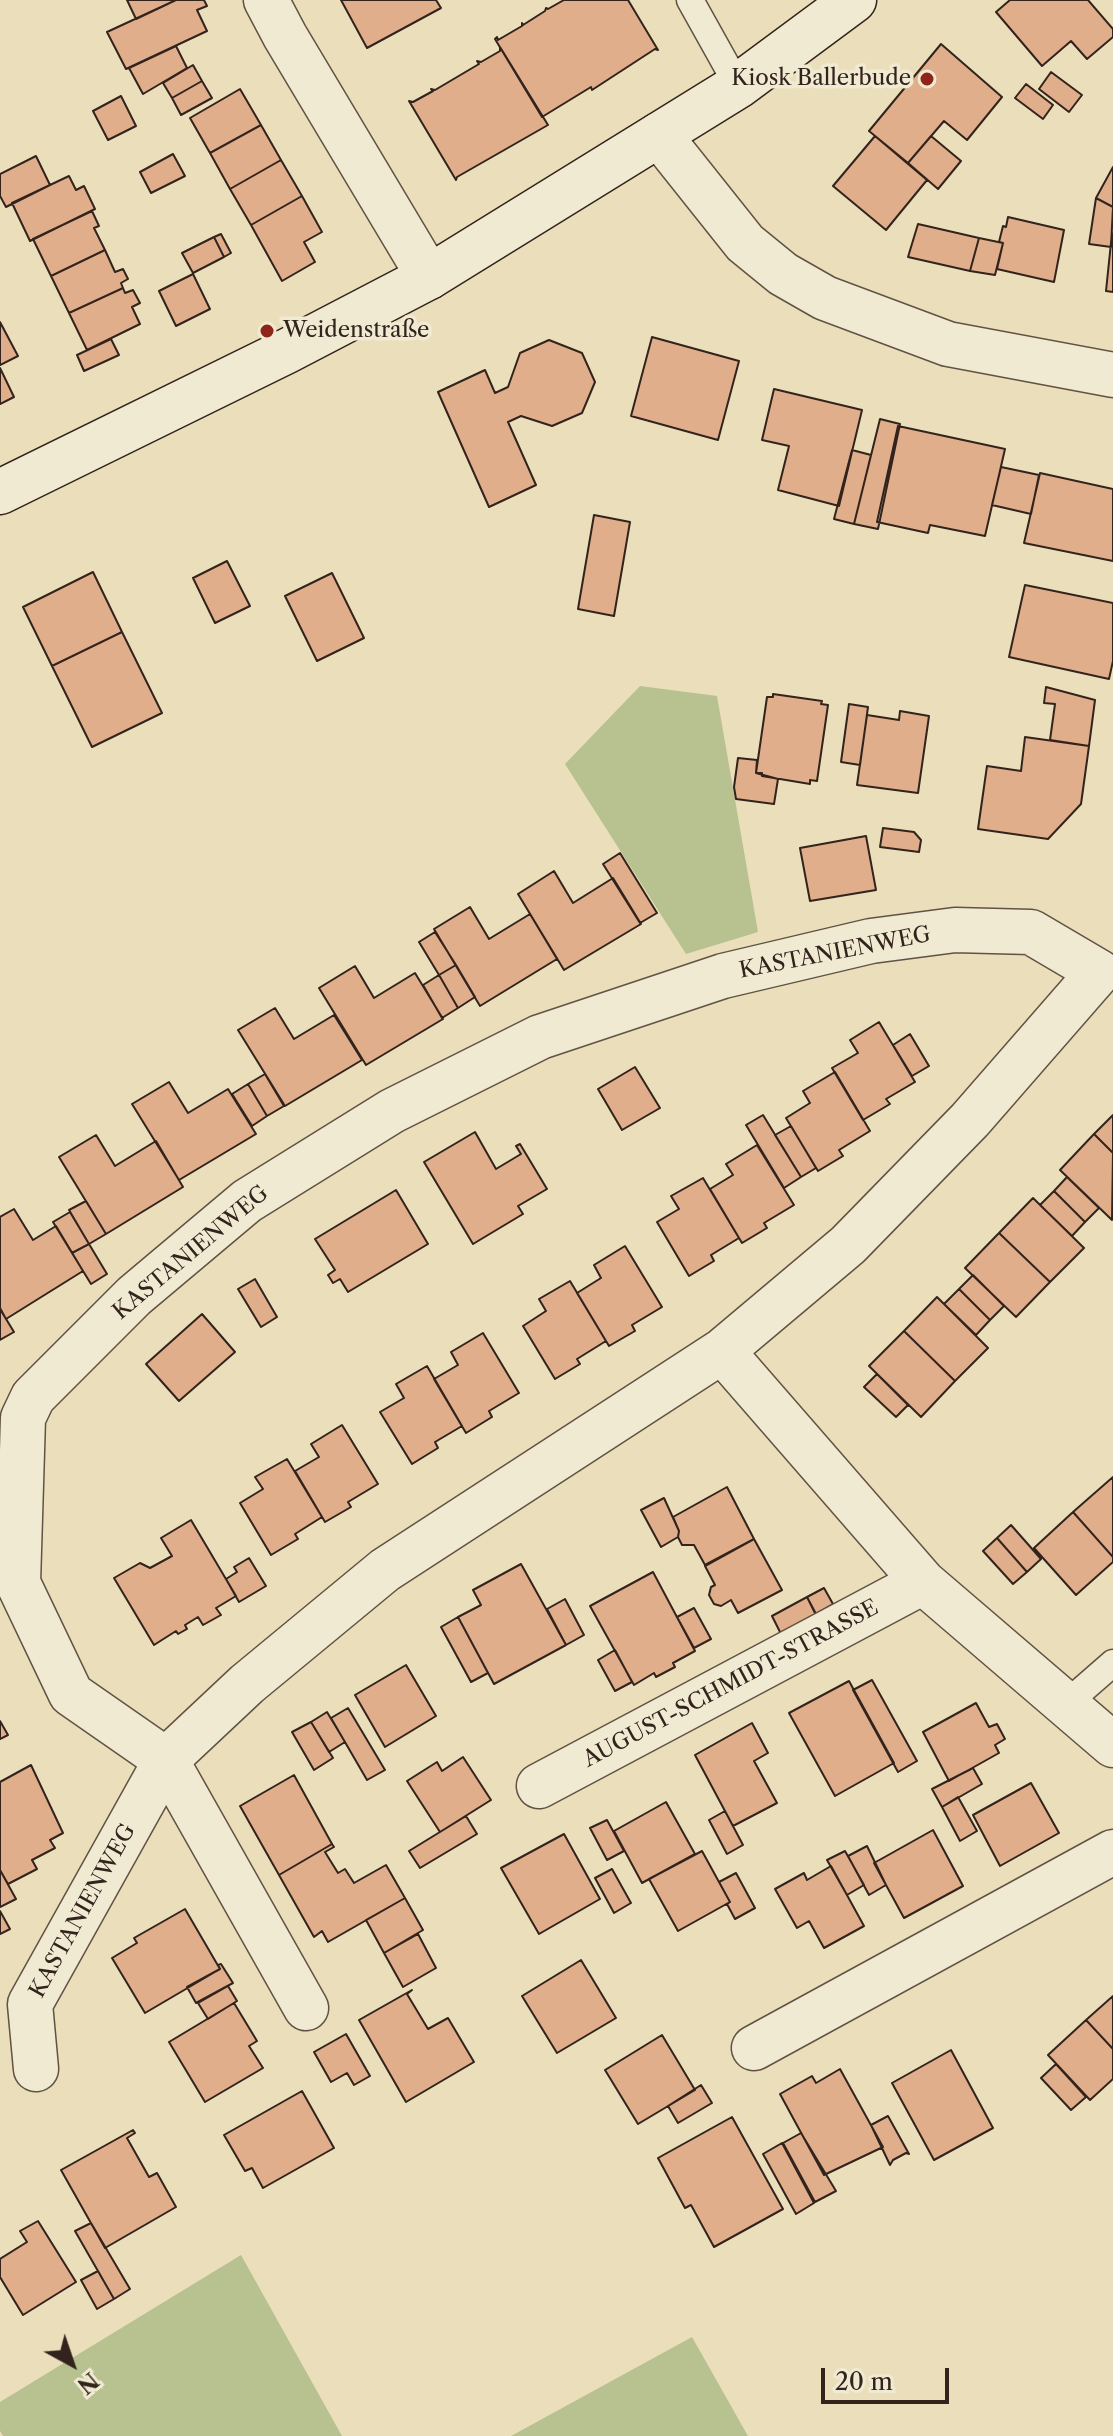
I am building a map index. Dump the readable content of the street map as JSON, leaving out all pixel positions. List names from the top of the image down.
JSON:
{
  "streets": {
    "street": ["KASTANIENWEG", "AUGUST-SCHMIDT-STRASSE"]
  },
  "places": ["Kiosk Ballerbude", "Weidenstraße"],
  "scale_bar": "20 m",
  "north": "bottom right"
}
